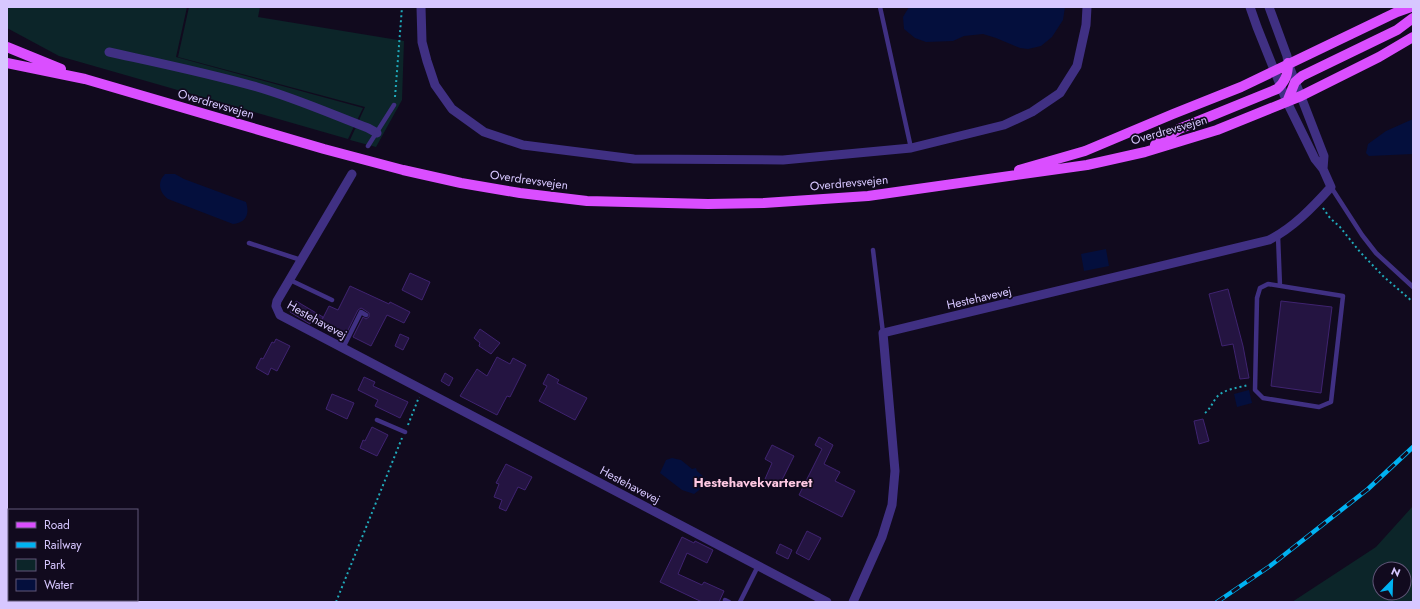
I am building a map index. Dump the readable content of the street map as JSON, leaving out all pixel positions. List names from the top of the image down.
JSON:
{
  "streets": {
    "main road": ["Overdrevsvejen"],
    "street": ["Hestehavevej"]
  },
  "districts": ["Hestehavekvarteret"],
  "legend": [
    "Road",
    "Railway",
    "Park",
    "Water"
  ],
  "north": "top right"
}
